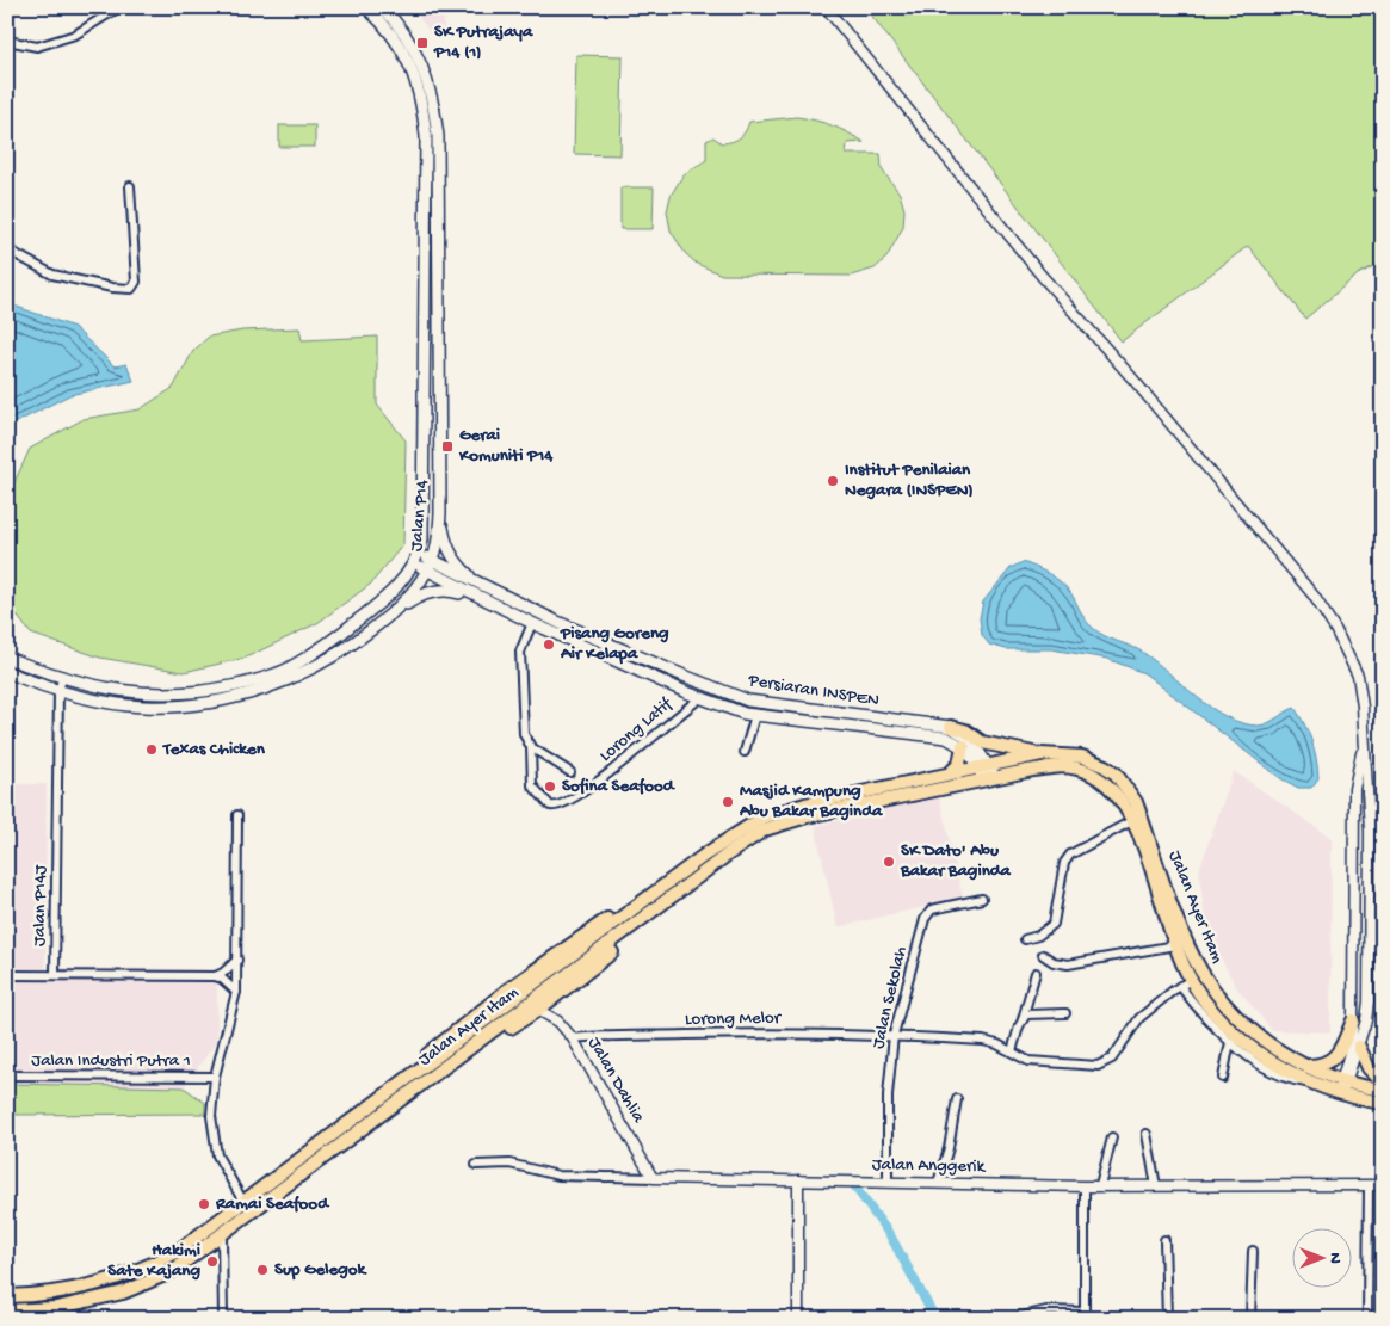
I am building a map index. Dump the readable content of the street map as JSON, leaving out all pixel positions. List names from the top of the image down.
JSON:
{
  "streets": {
    "main road": ["Jalan P14", "Persiaran INSPEN", "Jalan Ayer Itam"],
    "street": [
      "Lorong Latif",
      "Jalan P14J",
      "Jalan Sekolah",
      "Lorong Melor",
      "Jalan Industri Putra 1",
      "Jalan Dahlia",
      "Jalan Anggerik"
    ]
  },
  "crossings": [
    ["Jalan P14", "Jalan P14J"],
    ["Persiaran INSPEN", "Lorong Latif"],
    ["Persiaran INSPEN", "Jalan Ayer Itam"],
    ["Jalan Ayer Itam", "Lorong Melor"],
    ["Jalan Sekolah", "Lorong Melor"],
    ["Jalan Sekolah", "Jalan Anggerik"],
    ["Lorong Melor", "Jalan Dahlia"],
    ["Jalan Dahlia", "Jalan Anggerik"]
  ],
  "places": {
    "transit": ["SK Putrajaya P14 (1)", "Gerai Komuniti P14"],
    "other": [
      "Institut Penilaian Negara (INSPEN)",
      "Pisang Goreng Air Kelapa",
      "Texas Chicken",
      "Sofina Seafood",
      "Masjid Kampung Abu Bakar Baginda",
      "SK Dato' Abu Bakar Baginda",
      "Ramai Seafood",
      "Hakimi Sate Kajang",
      "Sup Gelegok"
    ]
  },
  "north": "right"
}
